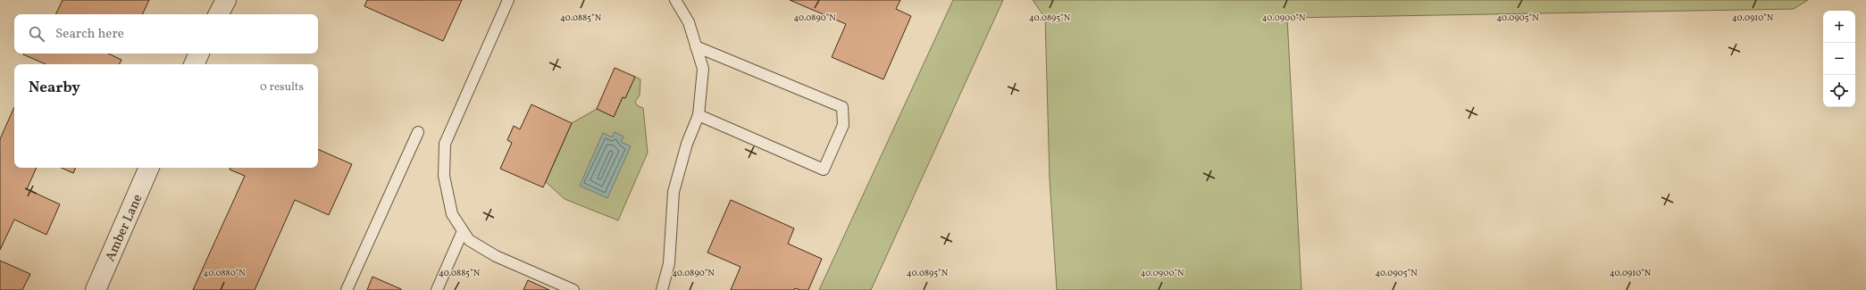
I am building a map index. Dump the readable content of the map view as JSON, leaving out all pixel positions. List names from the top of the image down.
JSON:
{
  "streets": {
    "street": ["Amber Lane"]
  },
  "page": {
    "map_buttons": ["+", "−"],
    "search": "Search here",
    "heading": ["Nearby", "0 results"]
  },
  "coordinates": [
    "40.0885°N",
    "40.0890°N",
    "40.0895°N",
    "40.0900°N",
    "40.0905°N",
    "40.0910°N",
    "40.0880°N"
  ]
}
